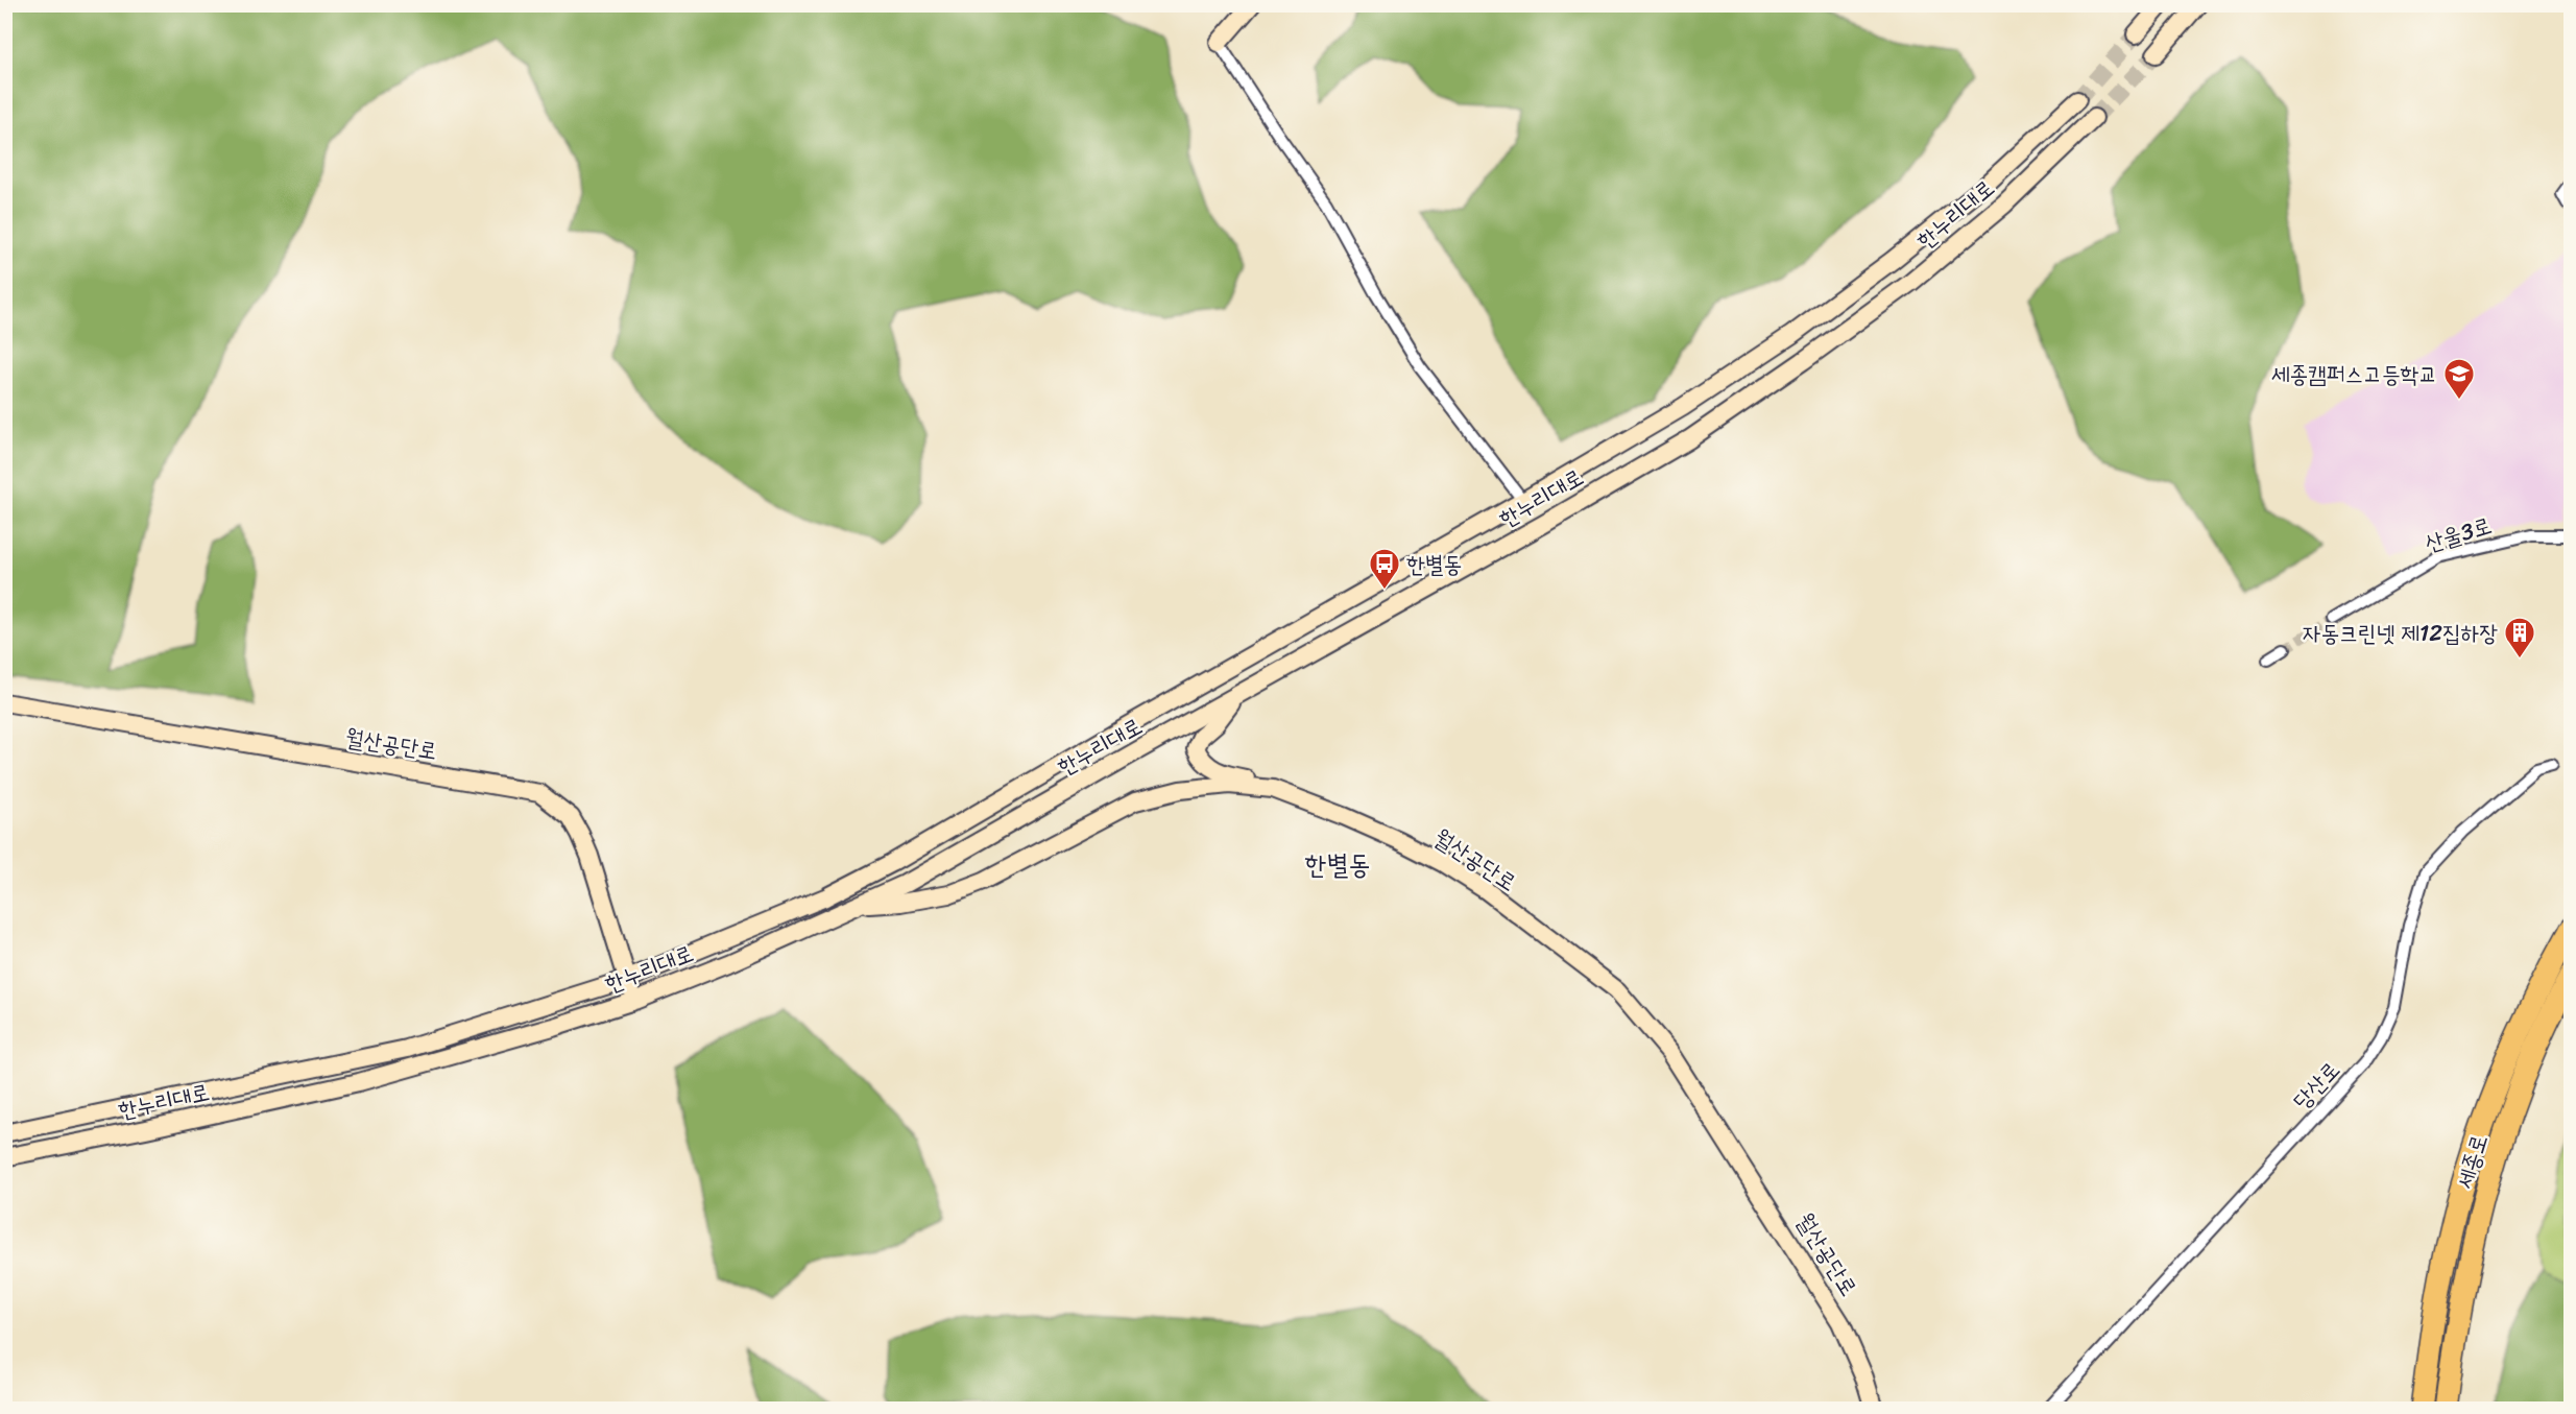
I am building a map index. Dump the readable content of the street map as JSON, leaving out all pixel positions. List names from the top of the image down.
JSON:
{
  "streets": {
    "highway": ["세종로"],
    "street": [
      "한누리대로",
      "산울3로",
      "월산공단로",
      "당산로"
    ]
  },
  "crossings": [
    ["한누리대로", "월산공단로"]
  ],
  "districts": ["한별동"],
  "places": {
    "school or university": ["세종캠퍼스고등학교"],
    "bus stop": ["한별동"],
    "building": ["자동크린넷 제12집하장"]
  }
}
